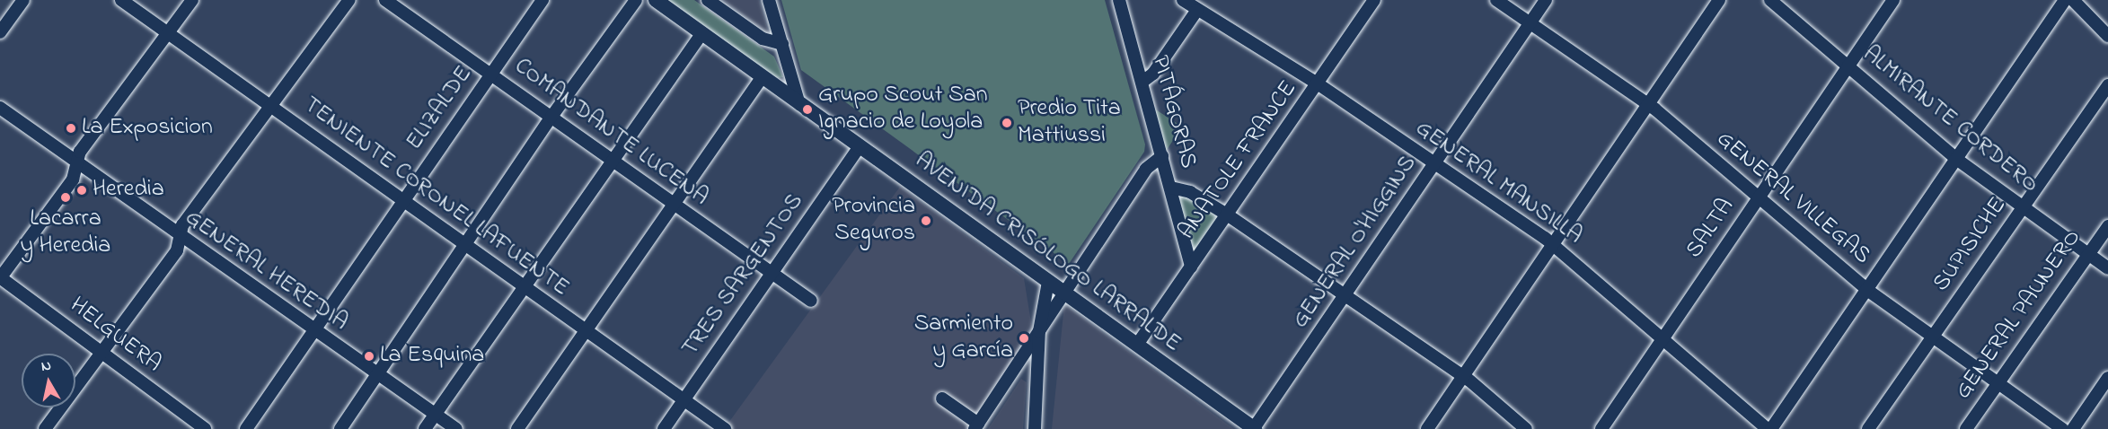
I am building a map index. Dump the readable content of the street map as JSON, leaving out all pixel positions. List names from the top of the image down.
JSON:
{
  "streets": {
    "main road": ["AVENIDA CRISÓLOGO LARRALDE"],
    "street": [
      "ELIZALDE",
      "PITÁGORAS",
      "ALMIRANTE CORDERO",
      "COMANDANTE LUCENA",
      "ANATOLE FRANCE",
      "GENERAL MANSILLA",
      "TENIENTE CORONEL LAFUENTE",
      "GENERAL VILLEGAS",
      "SALTA",
      "GENERAL O'HIGGINS",
      "SUPISICHE",
      "GENERAL HEREDIA",
      "TRES SARGENTOS",
      "GENERAL PAUNERO",
      "HELGUERA"
    ]
  },
  "crossings": [
    ["ELIZALDE", "COMANDANTE LUCENA"],
    ["ELIZALDE", "TENIENTE CORONEL LAFUENTE"],
    ["ELIZALDE", "GENERAL HEREDIA"],
    ["PITÁGORAS", "ANATOLE FRANCE"],
    ["ALMIRANTE CORDERO", "SALTA"],
    ["ALMIRANTE CORDERO", "SUPISICHE"],
    ["ALMIRANTE CORDERO", "GENERAL PAUNERO"],
    ["COMANDANTE LUCENA", "TRES SARGENTOS"],
    ["ANATOLE FRANCE", "GENERAL MANSILLA"],
    ["ANATOLE FRANCE", "AVENIDA CRISÓLOGO LARRALDE"],
    ["GENERAL MANSILLA", "SALTA"],
    ["GENERAL MANSILLA", "GENERAL O'HIGGINS"],
    ["TENIENTE CORONEL LAFUENTE", "TRES SARGENTOS"],
    ["GENERAL VILLEGAS", "SALTA"],
    ["GENERAL VILLEGAS", "GENERAL O'HIGGINS"],
    ["GENERAL VILLEGAS", "SUPISICHE"],
    ["GENERAL VILLEGAS", "GENERAL PAUNERO"],
    ["GENERAL O'HIGGINS", "AVENIDA CRISÓLOGO LARRALDE"],
    ["AVENIDA CRISÓLOGO LARRALDE", "TRES SARGENTOS"]
  ],
  "places": [
    "Grupo Scout San Ignacio de Loyola",
    "Predio Tita Mattiussi",
    "La Exposicion",
    "Heredia",
    "Lacarra y Heredia",
    "Provincia Seguros",
    "Sarmiento y García",
    "La Esquina"
  ],
  "north": "top"
}
